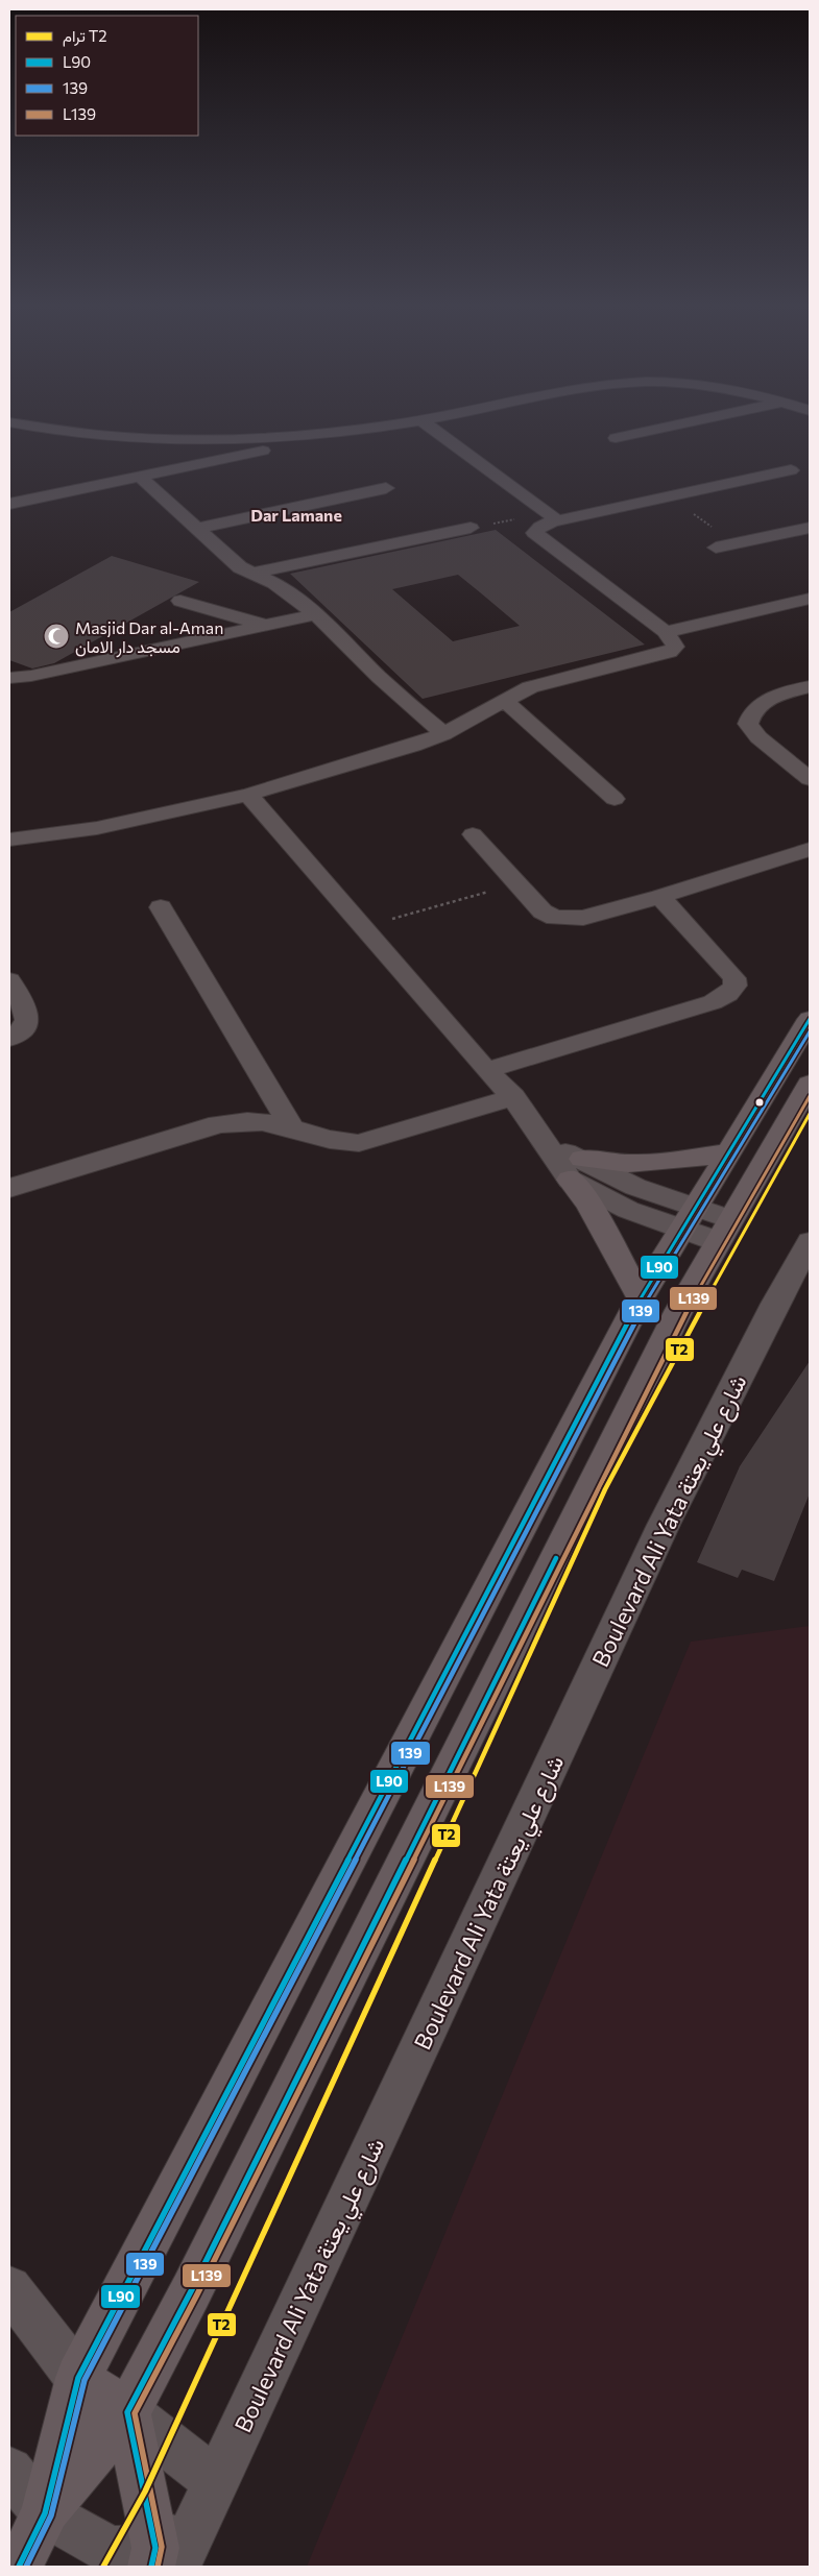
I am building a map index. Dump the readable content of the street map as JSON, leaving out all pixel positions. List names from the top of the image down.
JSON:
{
  "streets": {
    "street": ["Boulevard Ali Yata شارع علي يعتة"]
  },
  "districts": ["Dar Lamane"],
  "places": {
    "mosque": ["Masjid Dar al-Aman مسجد دار الامان"]
  },
  "lines": [
    "transit line L90",
    "transit line 139",
    "transit line L139",
    "tram line T2"
  ],
  "legend": [
    "ترام T2",
    "L90",
    "139",
    "L139"
  ]
}
